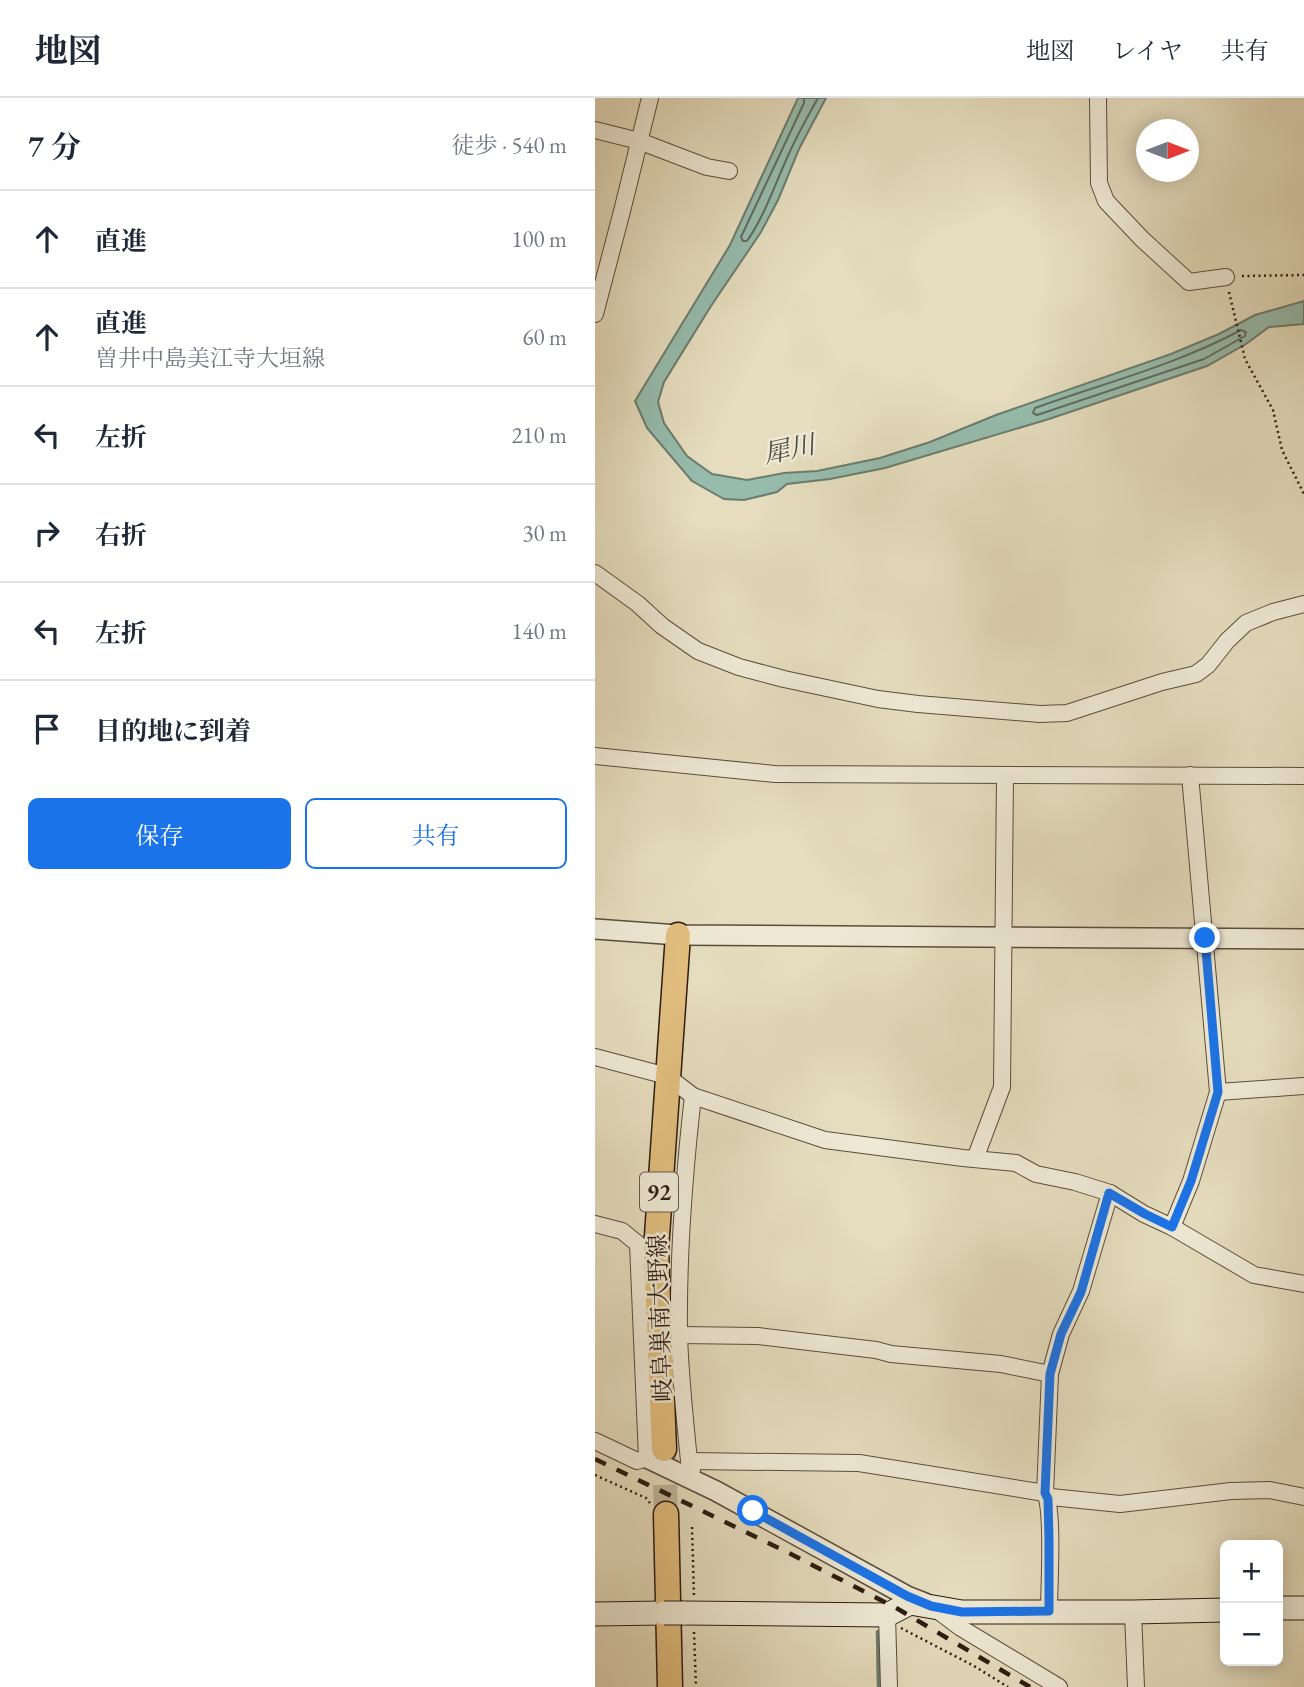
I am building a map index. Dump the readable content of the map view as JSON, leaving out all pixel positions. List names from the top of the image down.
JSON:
{
  "streets": {
    "main road": ["92", "岐阜巣南大野線"]
  },
  "water": ["犀川"],
  "north": "right",
  "page": {
    "header": "地図",
    "nav": ["地図", "レイヤ", "共有"],
    "heading": ["7 分", "徒歩 · 540 m"],
    "list": [
      ["直進", "100 m"],
      ["直進", "曽井中島美江寺大垣線", "60 m"],
      ["左折", "210 m"],
      ["右折", "30 m"],
      ["左折", "140 m"],
      "目的地に到着"
    ],
    "buttons": ["保存", "共有"],
    "map_buttons": ["+", "−"]
  }
}
